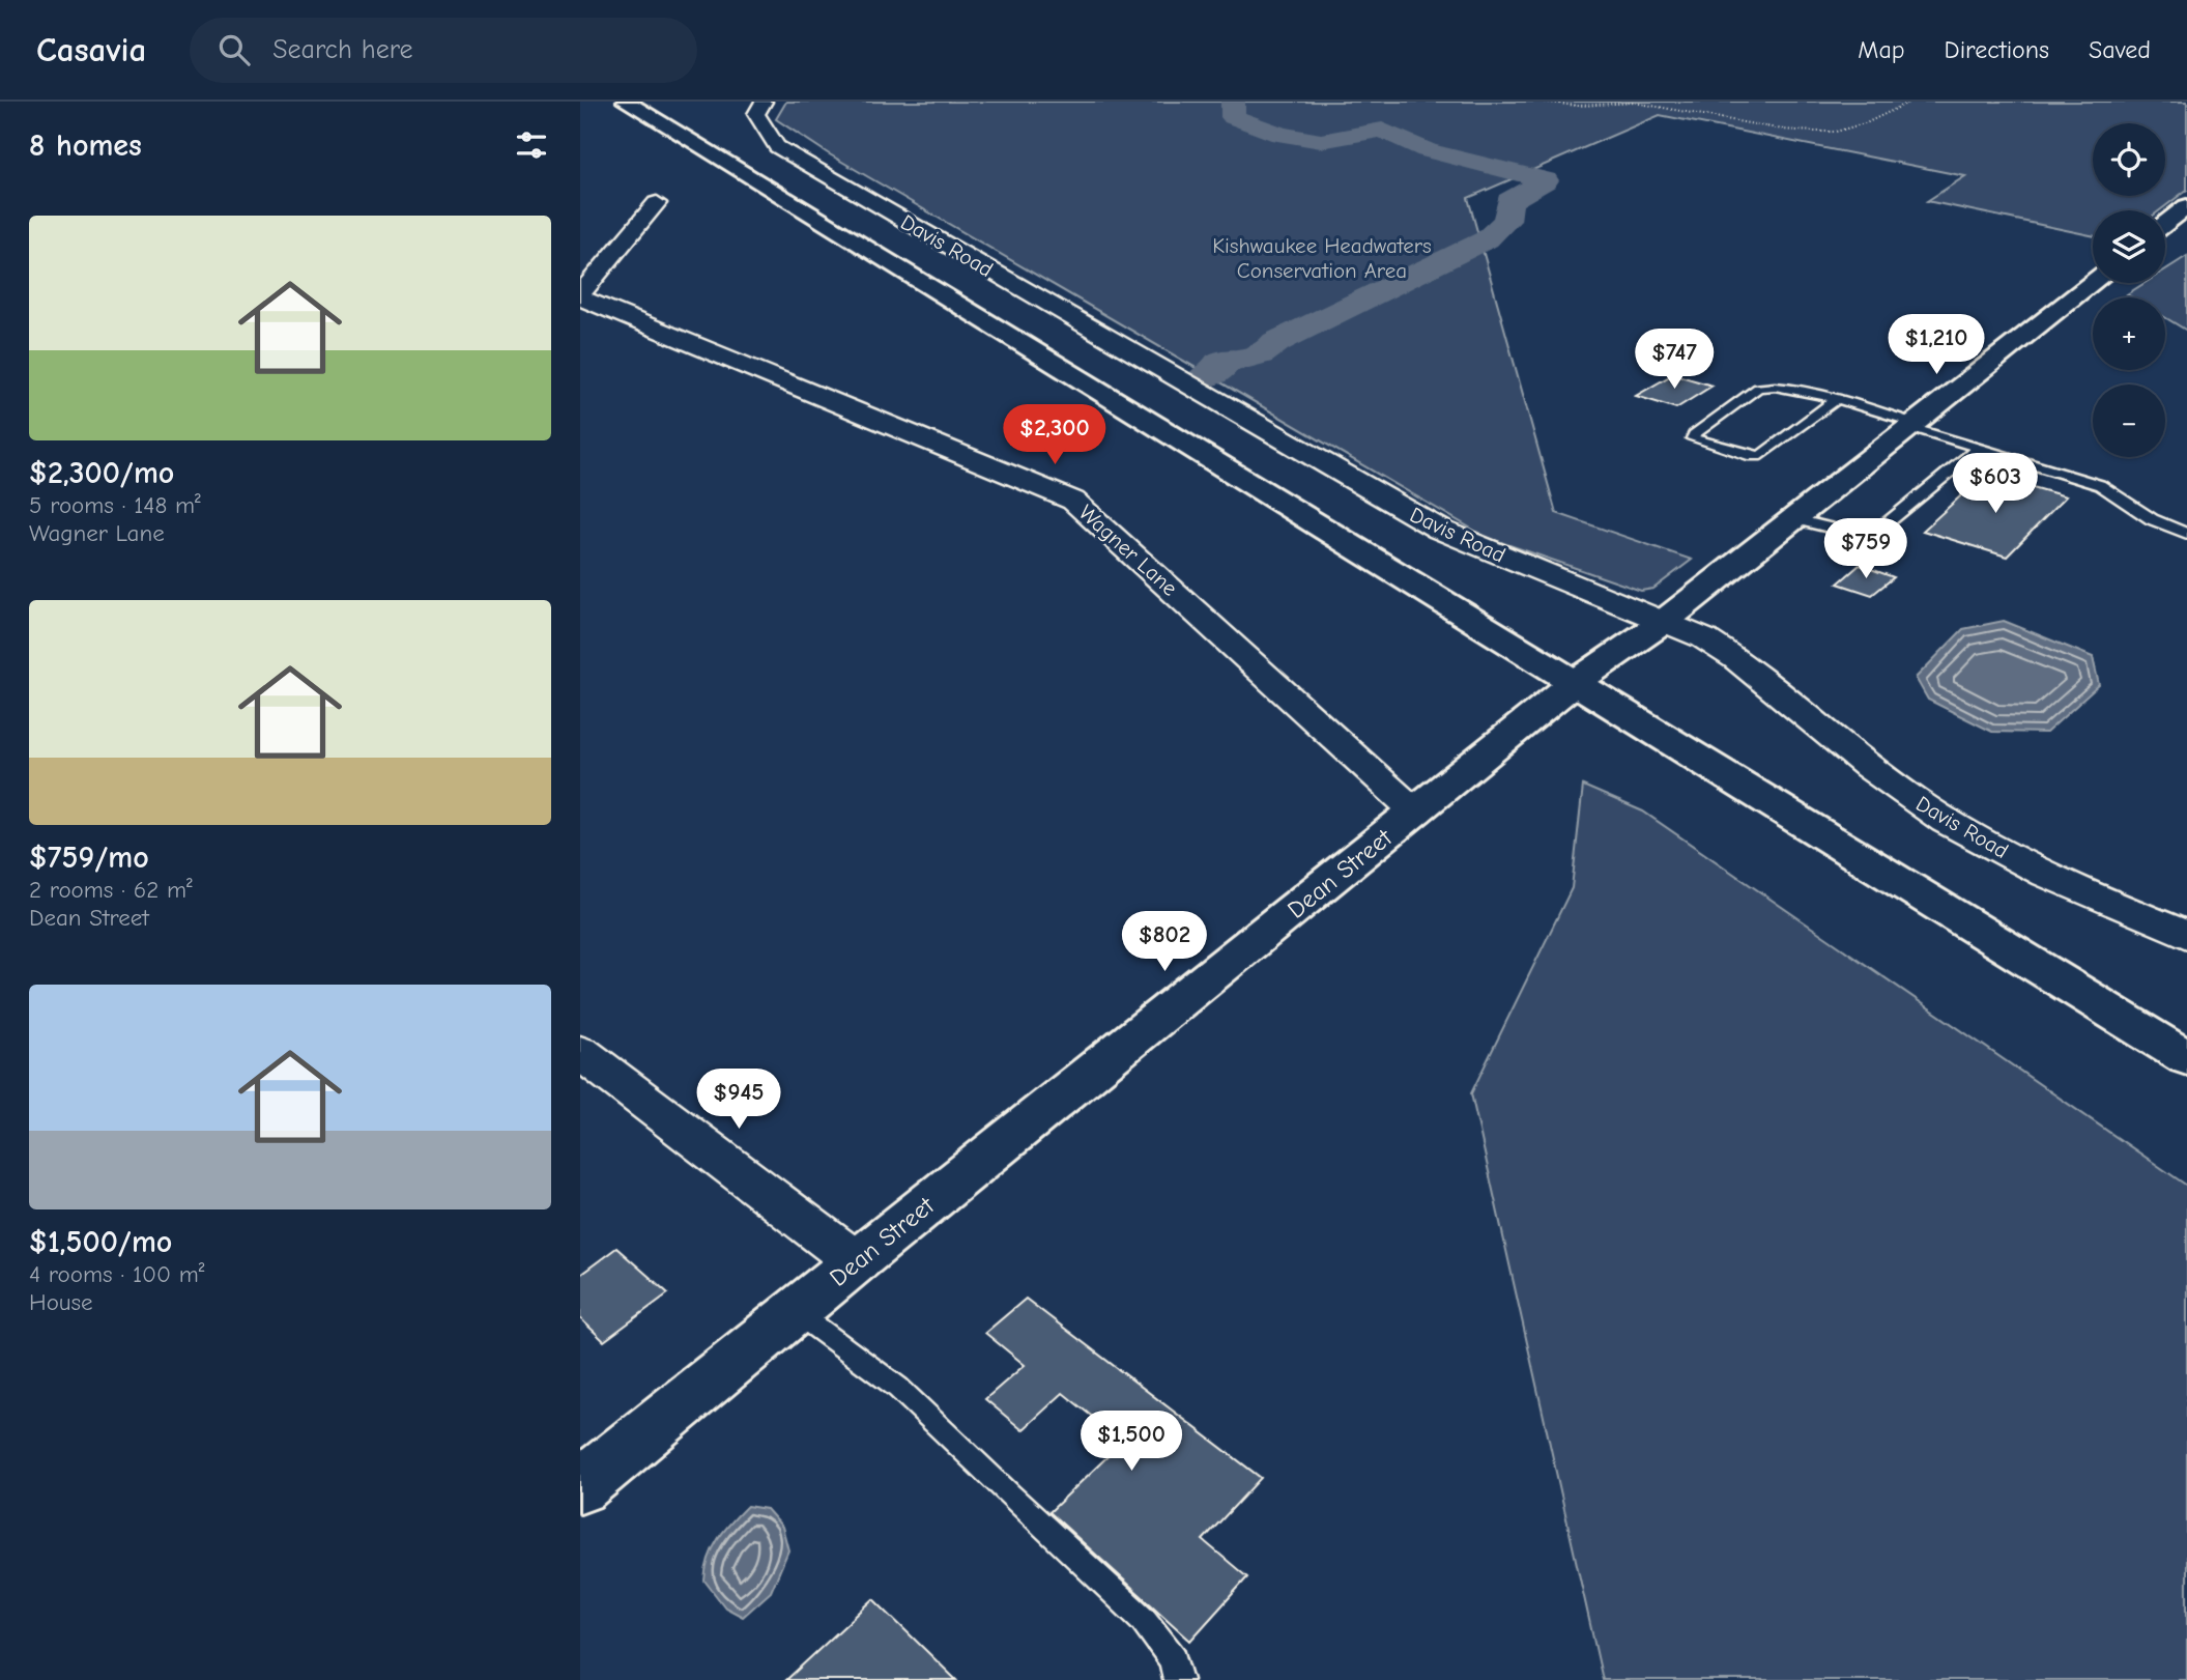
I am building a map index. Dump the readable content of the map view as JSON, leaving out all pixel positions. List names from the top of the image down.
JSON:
{
  "streets": {
    "main road": ["Dean Street"],
    "street": ["Davis Road", "Wagner Lane"]
  },
  "crossings": [
    ["Davis Road", "Dean Street"],
    ["Wagner Lane", "Dean Street"]
  ],
  "parks": ["Kishwaukee Headwaters Conservation Area"],
  "page": {
    "header": "Casavia",
    "search": "Search here",
    "nav": ["Map", "Directions", "Saved"],
    "heading": "8 homes",
    "map_buttons": ["+", "−"],
    "list": [
      {
        "name": "$2,300/mo",
        "note": "5 rooms · 148 m² · Wagner Lane"
      },
      {
        "name": "$759/mo",
        "note": "2 rooms · 62 m² · Dean Street"
      },
      {
        "name": "$1,500/mo",
        "note": "4 rooms · 100 m² · House"
      }
    ],
    "price": [
      "$1,210",
      "$747",
      "$2,300",
      "$603",
      "$759",
      "$802",
      "$945",
      "$1,500"
    ]
  }
}
